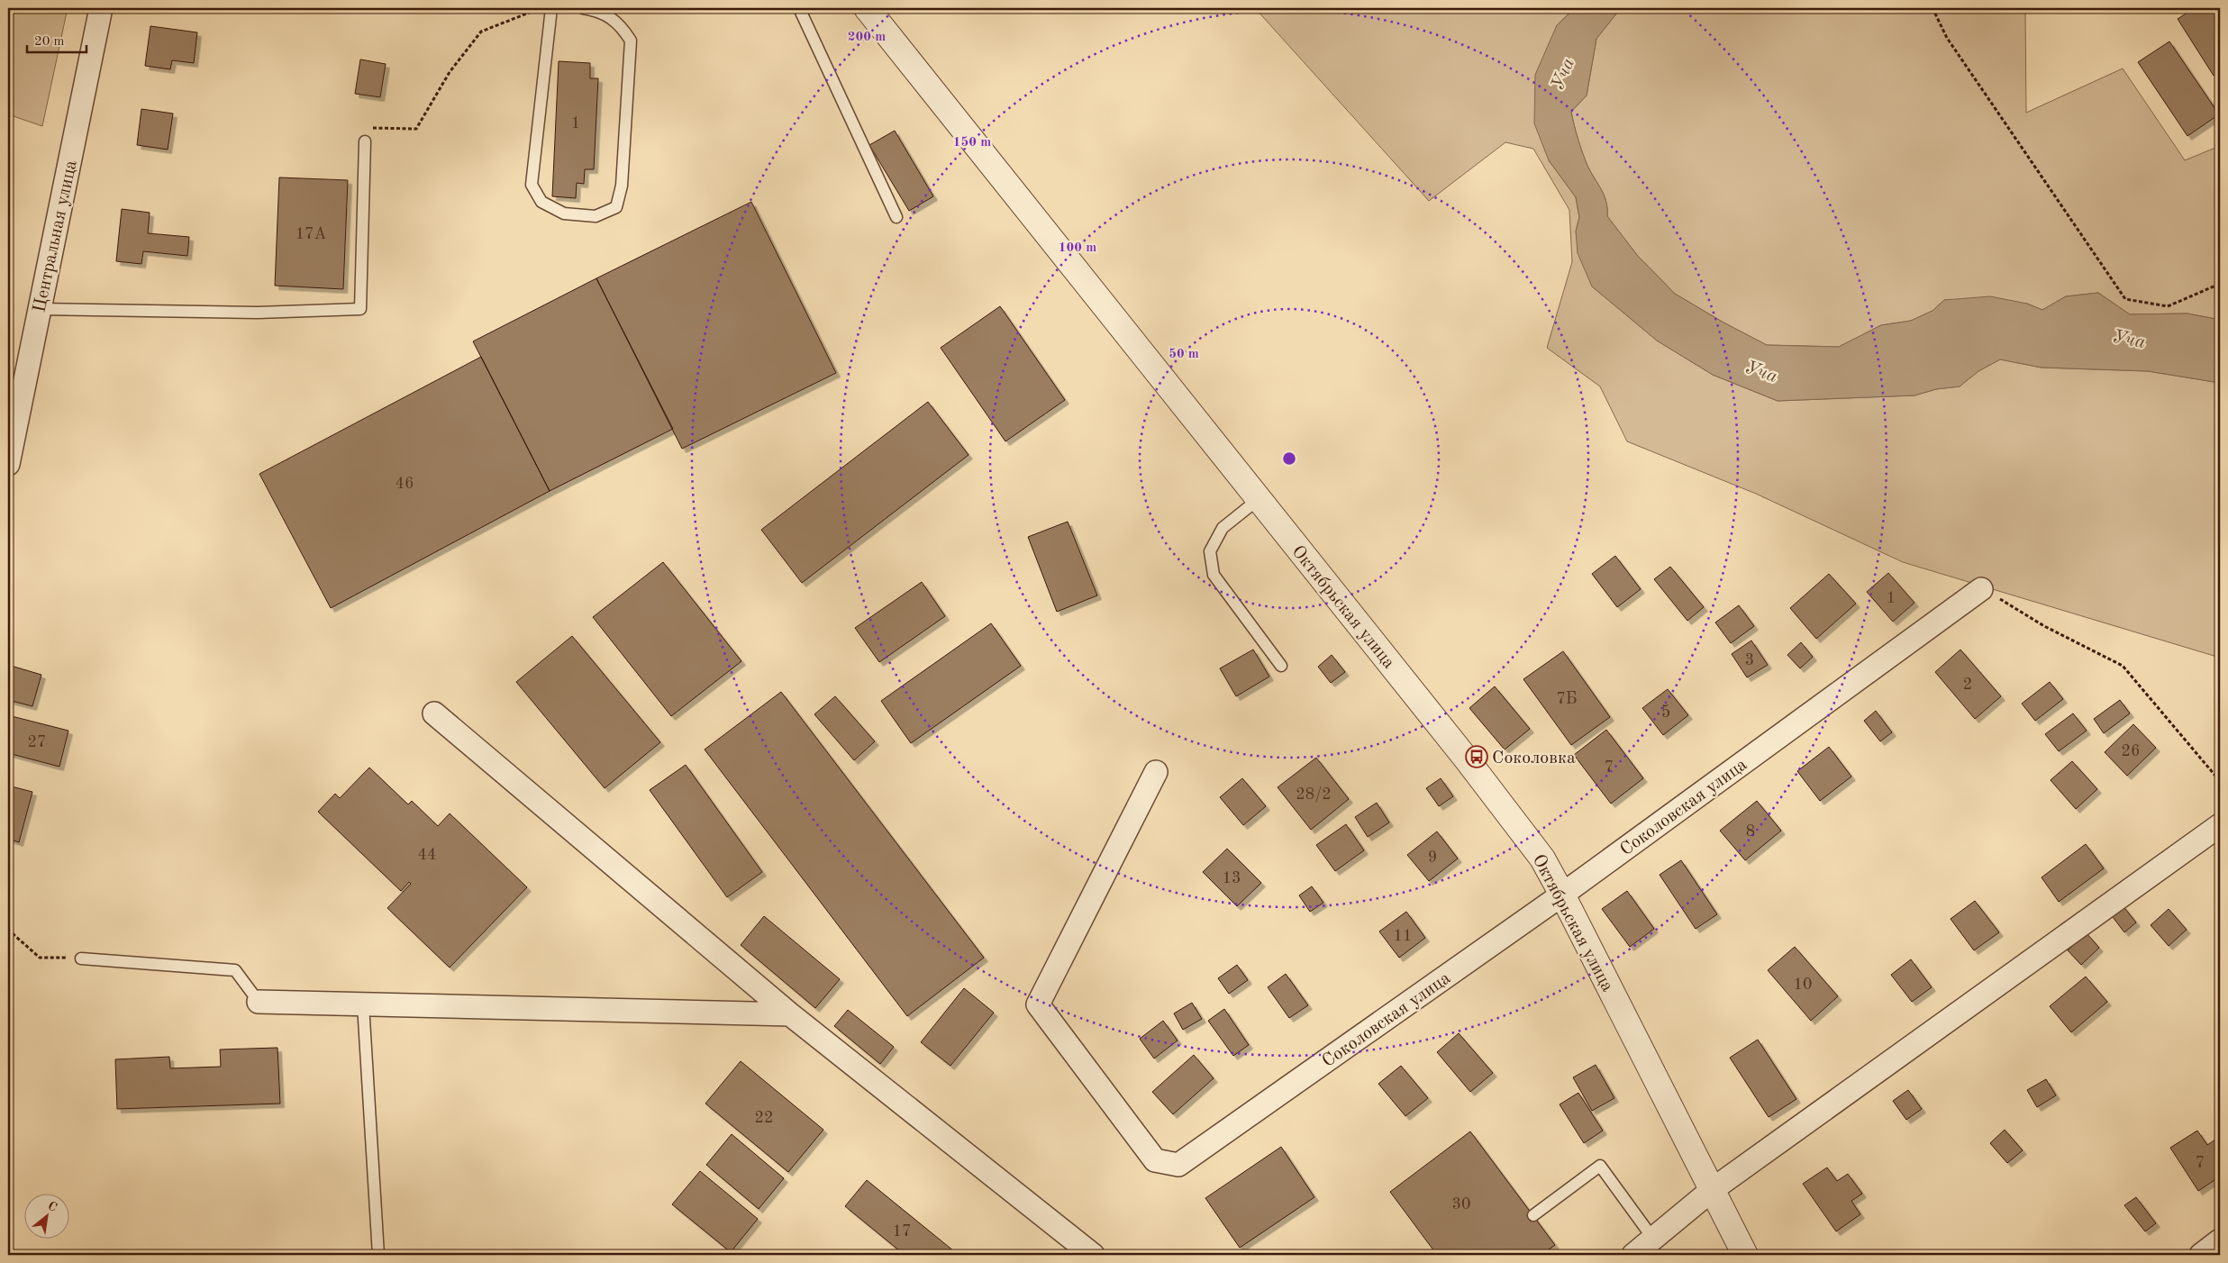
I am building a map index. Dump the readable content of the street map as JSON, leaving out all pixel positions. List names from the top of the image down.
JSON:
{
  "streets": {
    "street": ["Центральная улица", "Октябрьская улица", "Соколовская улица"]
  },
  "crossings": [
    ["Октябрьская улица", "Соколовская улица"]
  ],
  "water": ["Уча"],
  "places": {
    "bus stop": ["Соколовка"]
  },
  "house_numbers": [
    "1",
    "17А",
    "46",
    "1",
    "3",
    "2",
    "7Б",
    "5",
    "27",
    "26",
    "7",
    "28/2",
    "8",
    "44",
    "9",
    "13",
    "11",
    "10",
    "22",
    "7",
    "30",
    "17"
  ],
  "scale_bar": "20 m",
  "north": "top right",
  "rings": [
    "200 m",
    "150 m",
    "100 m",
    "50 m"
  ]
}
